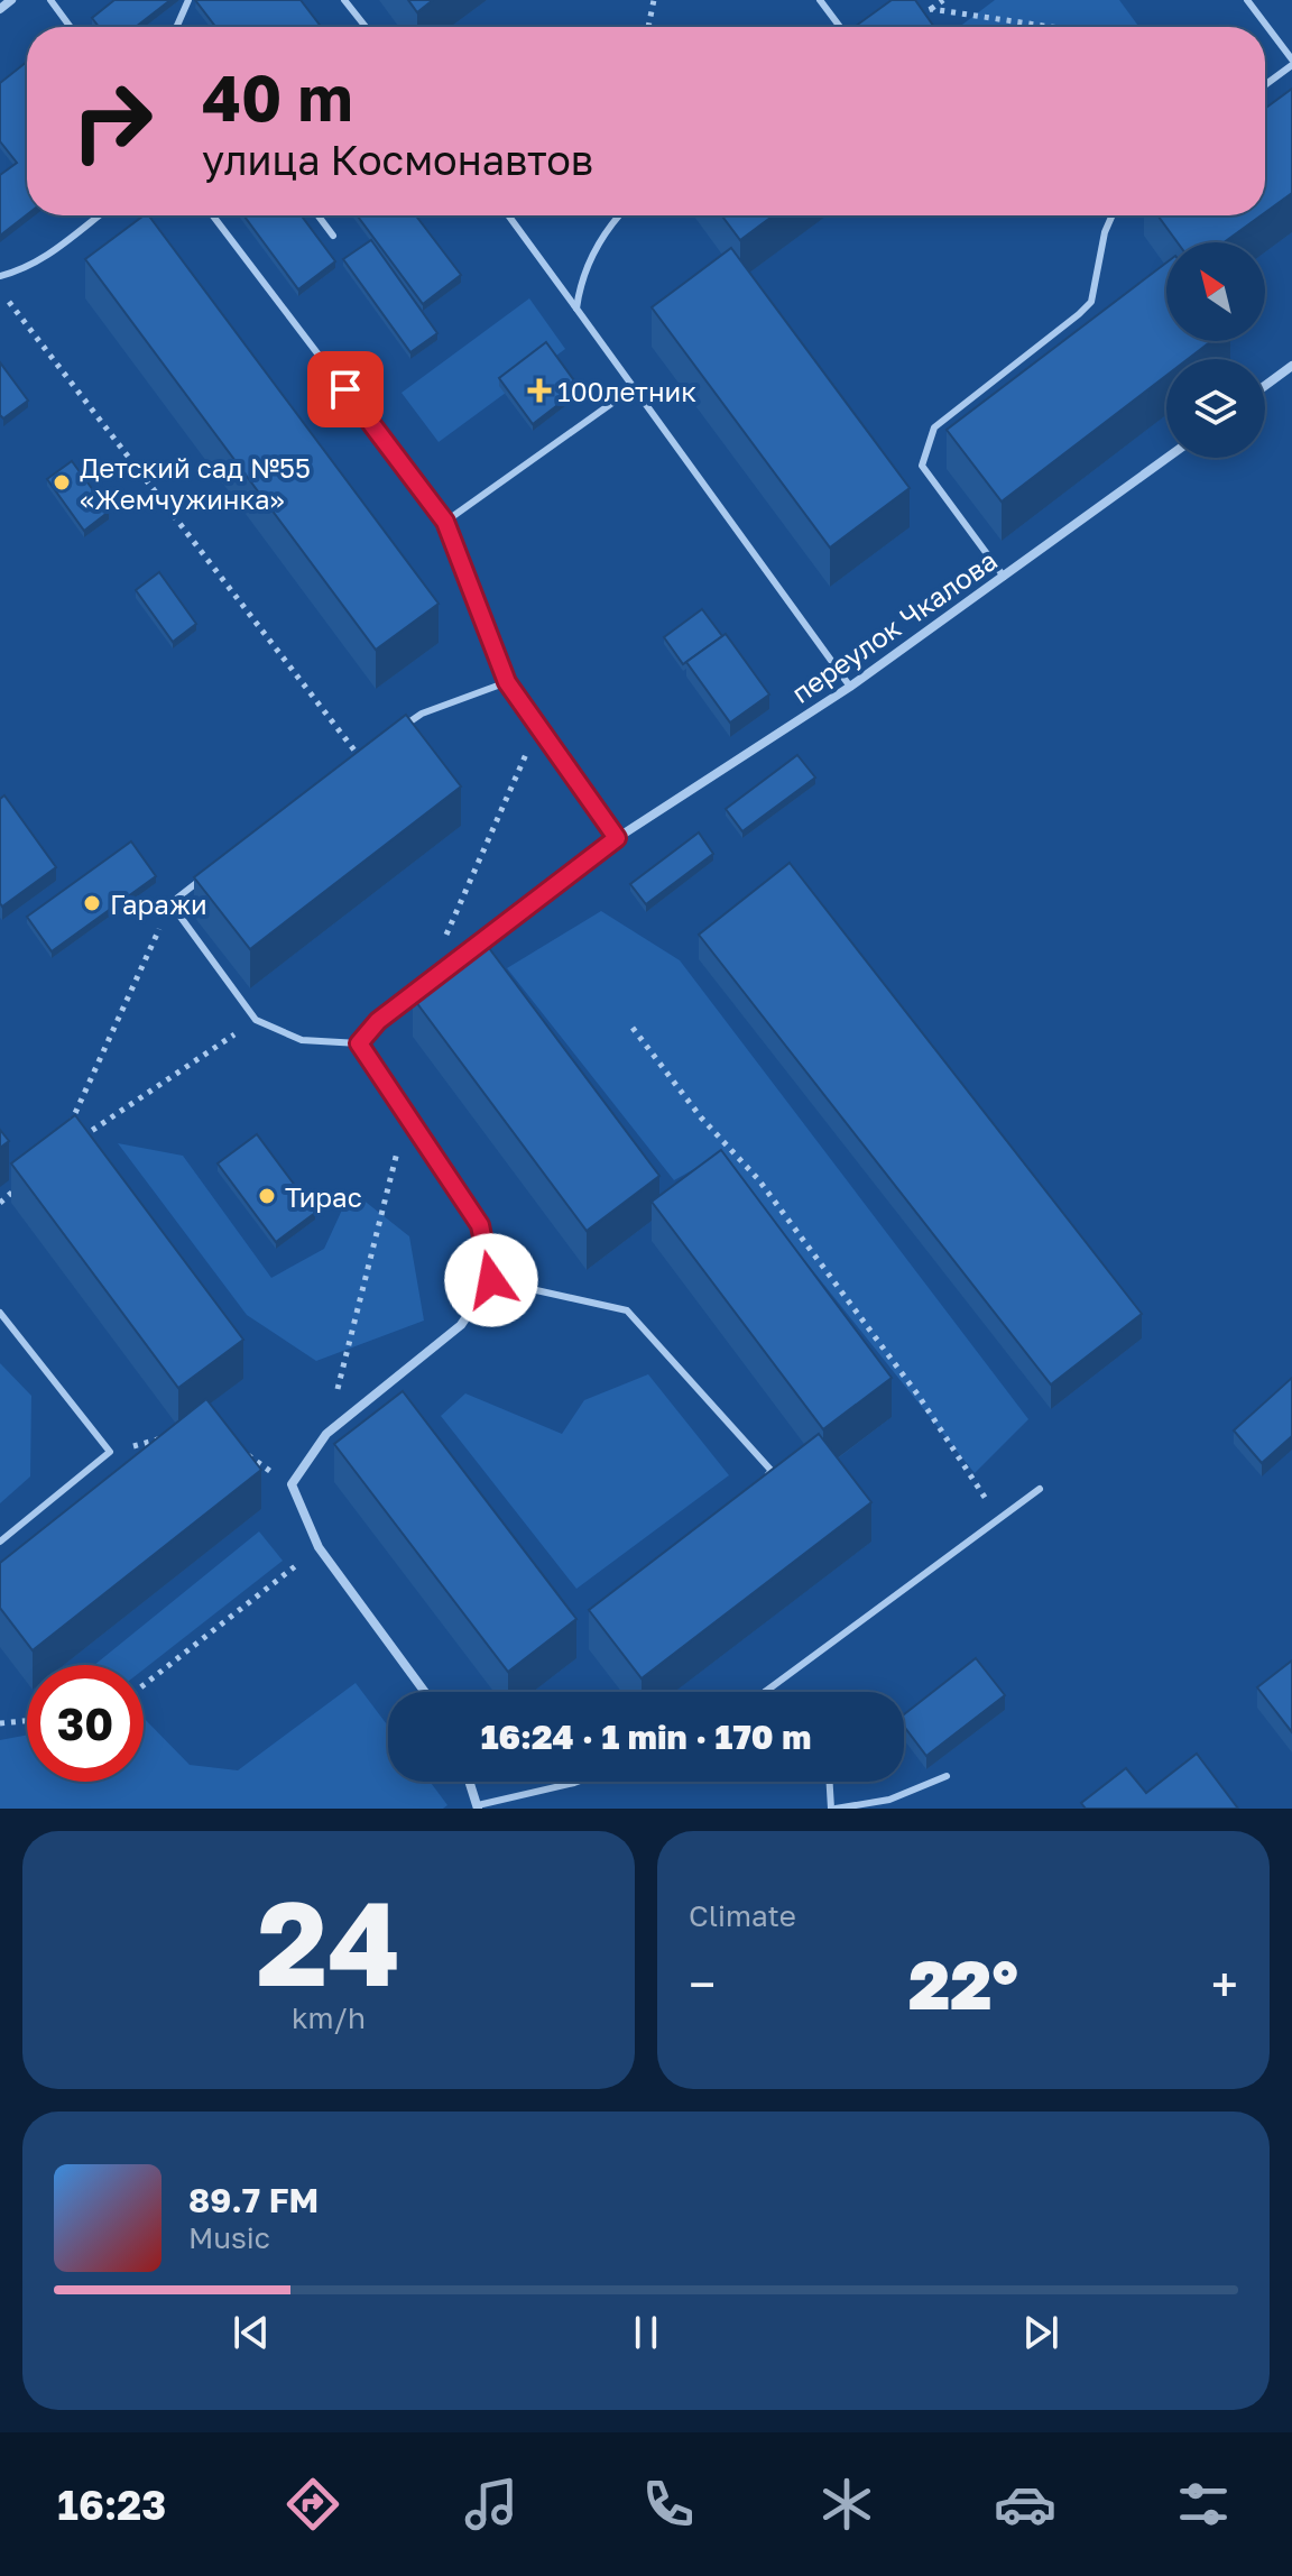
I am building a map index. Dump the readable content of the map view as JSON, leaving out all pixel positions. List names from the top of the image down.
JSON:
{
  "streets": {
    "street": ["переулок Чкалова"]
  },
  "places": {
    "health": ["100летник"],
    "other": ["Детский сад №55 «Жемчужинка»", "Гаражи", "Тирас"]
  },
  "north": "top left",
  "page": {
    "turn": ["40 m", "улица Космонавтов"],
    "limit": "30",
    "trip": "16:24 · 1 min · 170 m",
    "tile": [
      ["24", "km/h"],
      "Climate"
    ],
    "heat": ["−", "22°", "+"],
    "song": ["89.7 FM", "Music"],
    "tabs": "16:23"
  }
}
